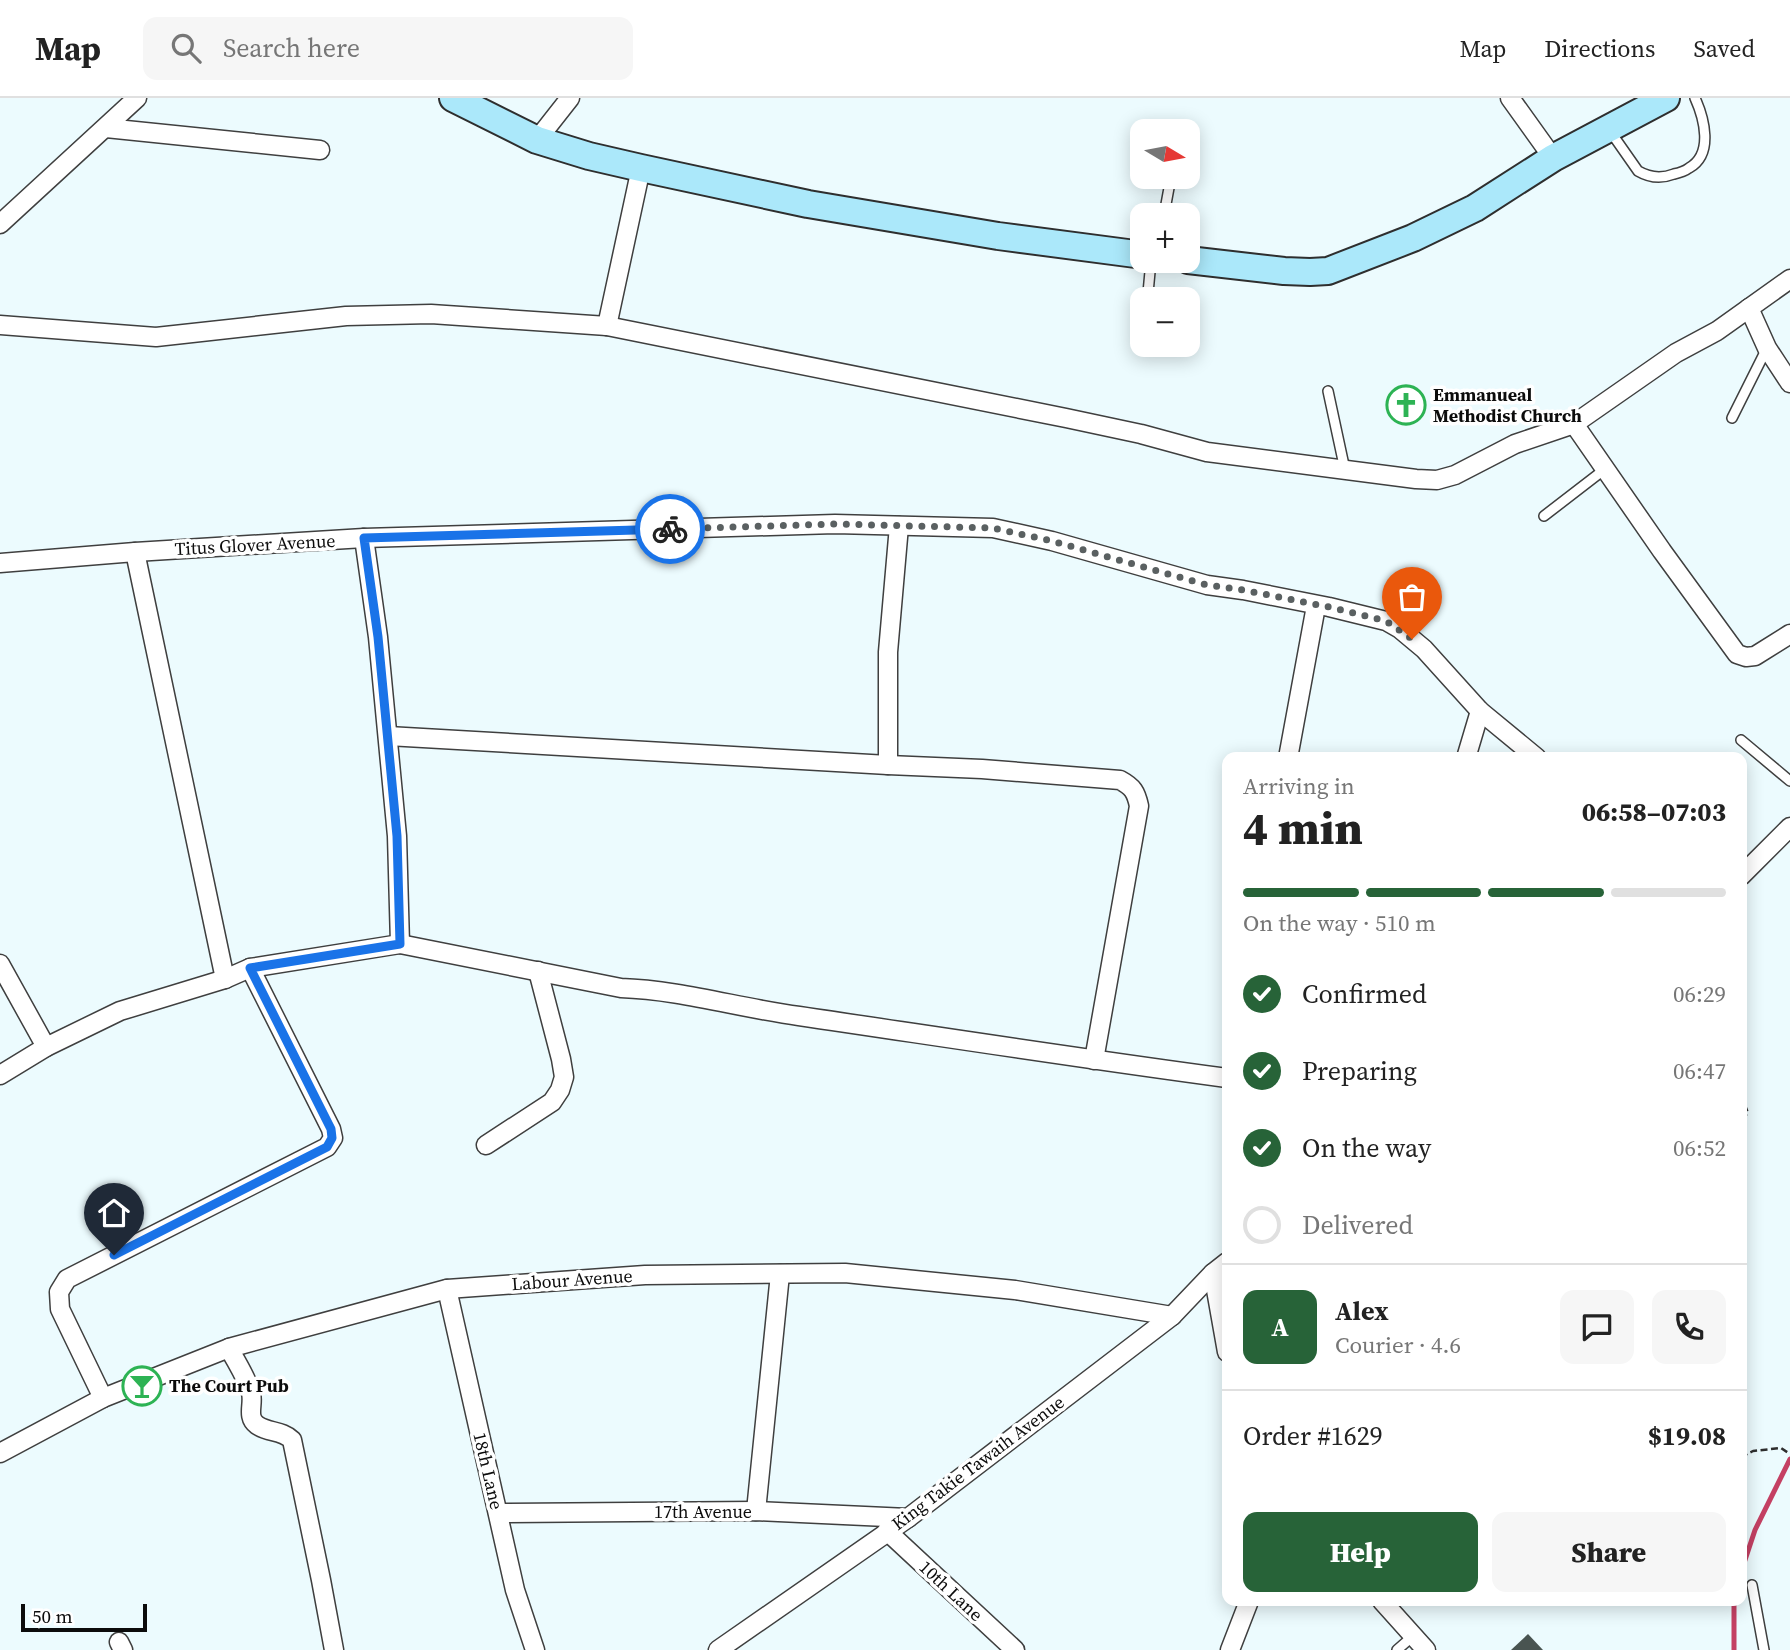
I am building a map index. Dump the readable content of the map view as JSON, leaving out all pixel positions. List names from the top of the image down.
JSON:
{
  "streets": {
    "street": [
      "Titus Glover Avenue",
      "Labour Avenue",
      "King Takie Tawaih Avenue",
      "18th Lane",
      "17th Avenue",
      "10th Lane"
    ]
  },
  "crossings": [
    ["Labour Avenue", "King Takie Tawaih Avenue"],
    ["Labour Avenue", "18th Lane"],
    ["King Takie Tawaih Avenue", "17th Avenue"],
    ["King Takie Tawaih Avenue", "10th Lane"],
    ["18th Lane", "17th Avenue"]
  ],
  "places": {
    "church": ["Emmanueal Methodist Church"],
    "bar": ["The Court Pub"]
  },
  "scale_bar": "50 m",
  "north": "right",
  "page": {
    "header": "Map",
    "search": "Search here",
    "nav": ["Map", "Directions", "Saved"],
    "map_buttons": ["+", "−"],
    "heading": ["4 min", "Arriving in", "06:58–07:03"],
    "panel": [
      "Alex",
      "Courier · 4.6",
      "Order #1629",
      "$19.08"
    ],
    "bar": "On the way · 510 m",
    "list": [
      ["Confirmed", "06:29"],
      ["Preparing", "06:47"],
      ["On the way", "06:52"],
      "Delivered"
    ],
    "round": "A",
    "buttons": ["Help", "Share"],
    "scale": "50 m"
  }
}
